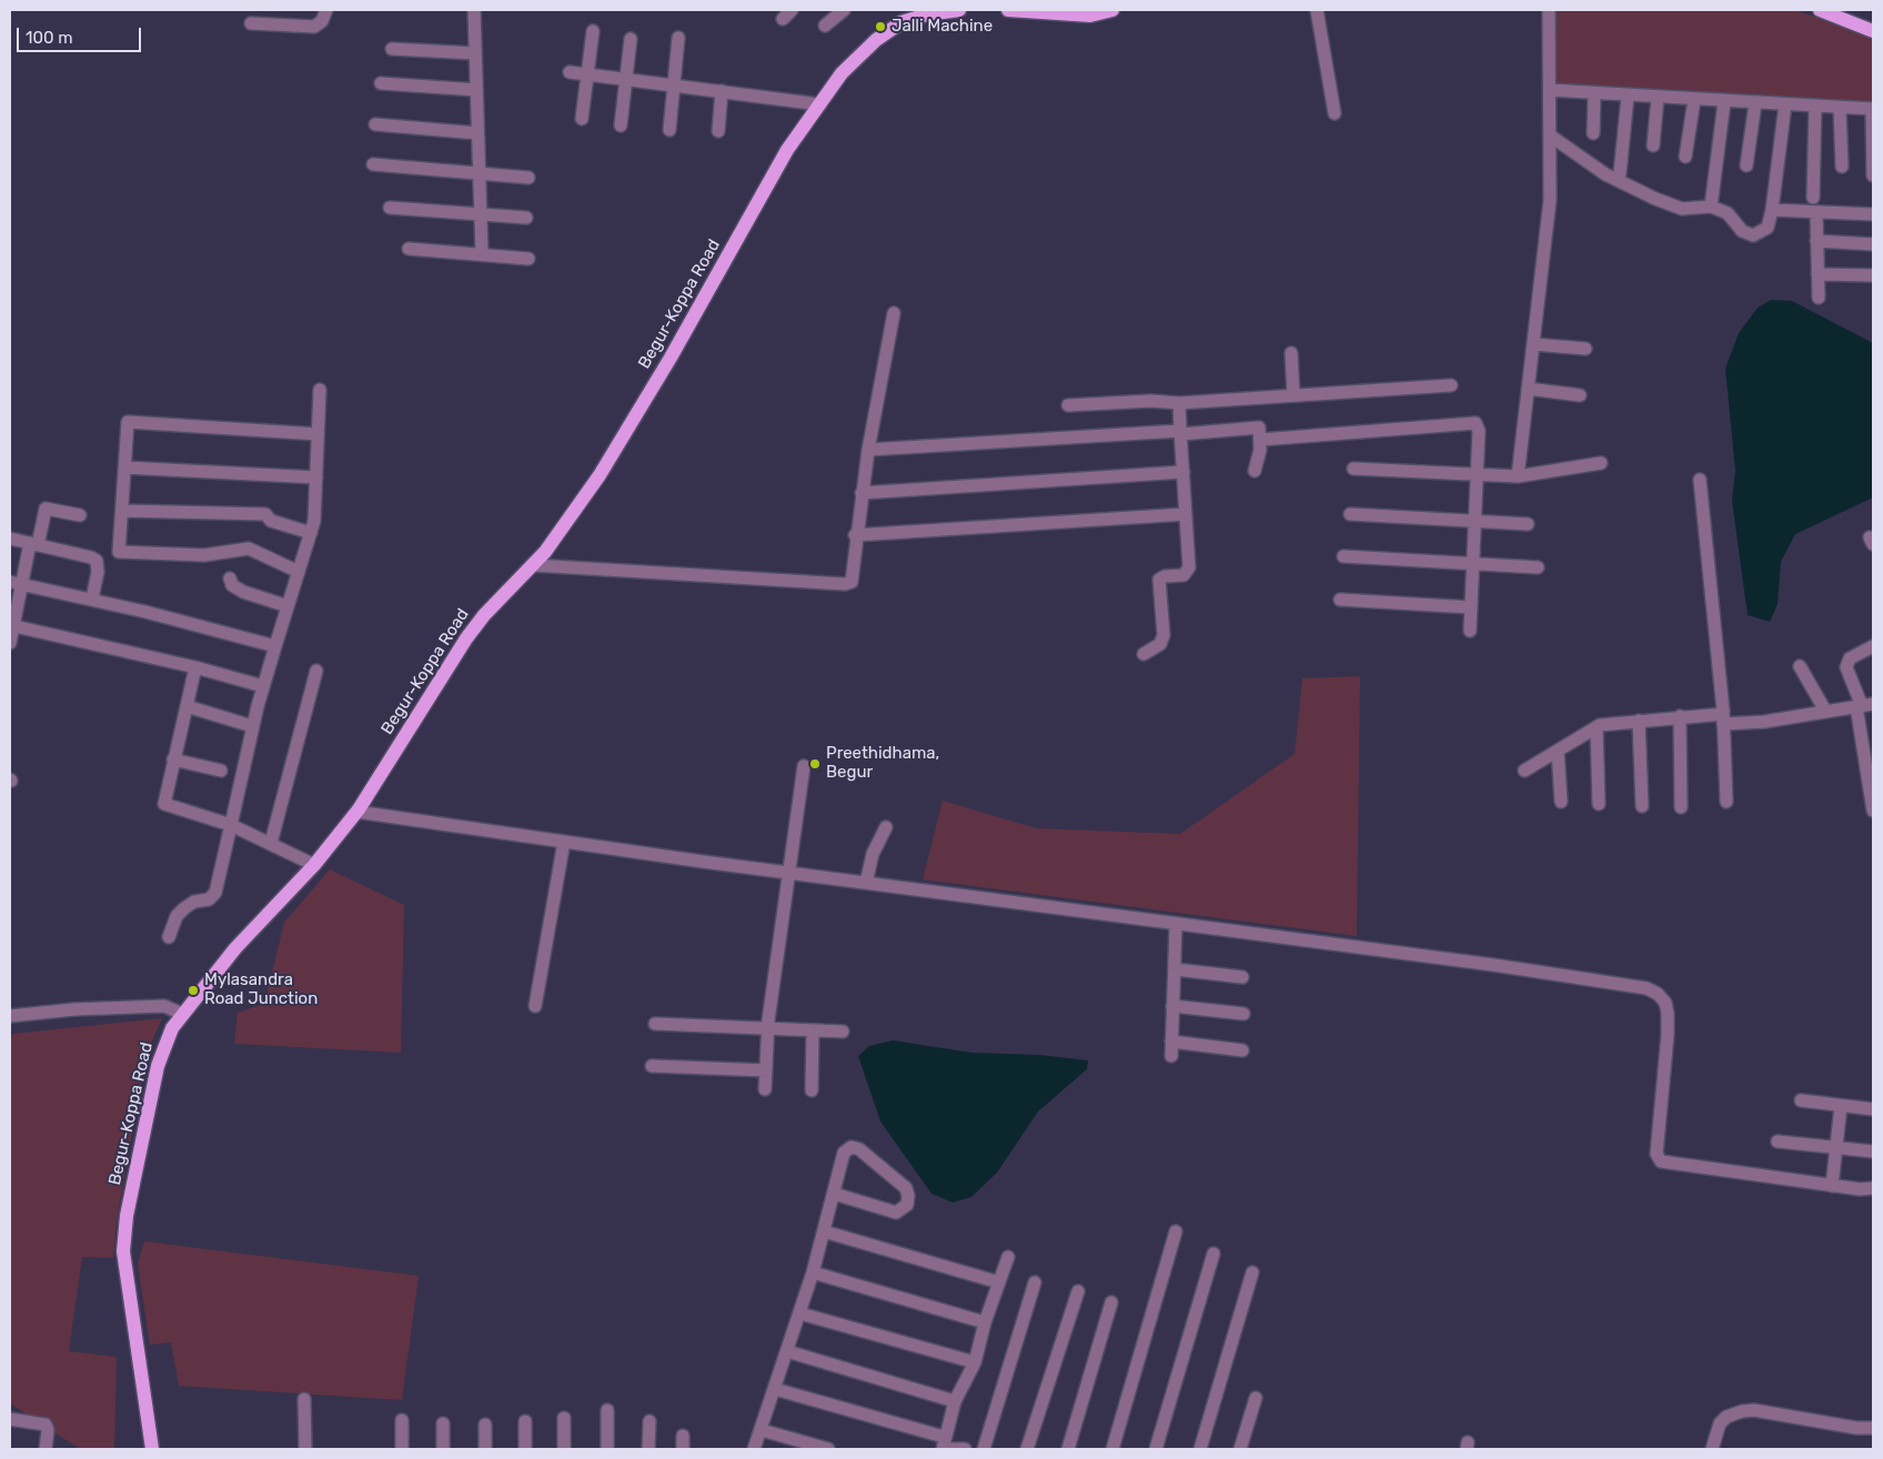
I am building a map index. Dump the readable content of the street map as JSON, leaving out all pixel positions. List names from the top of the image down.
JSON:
{
  "streets": {
    "main road": ["Begur-Koppa Road"]
  },
  "places": ["Jalli Machine", "Preethidhama, Begur", "Mylasandra Road Junction"],
  "scale_bar": "100 m"
}
